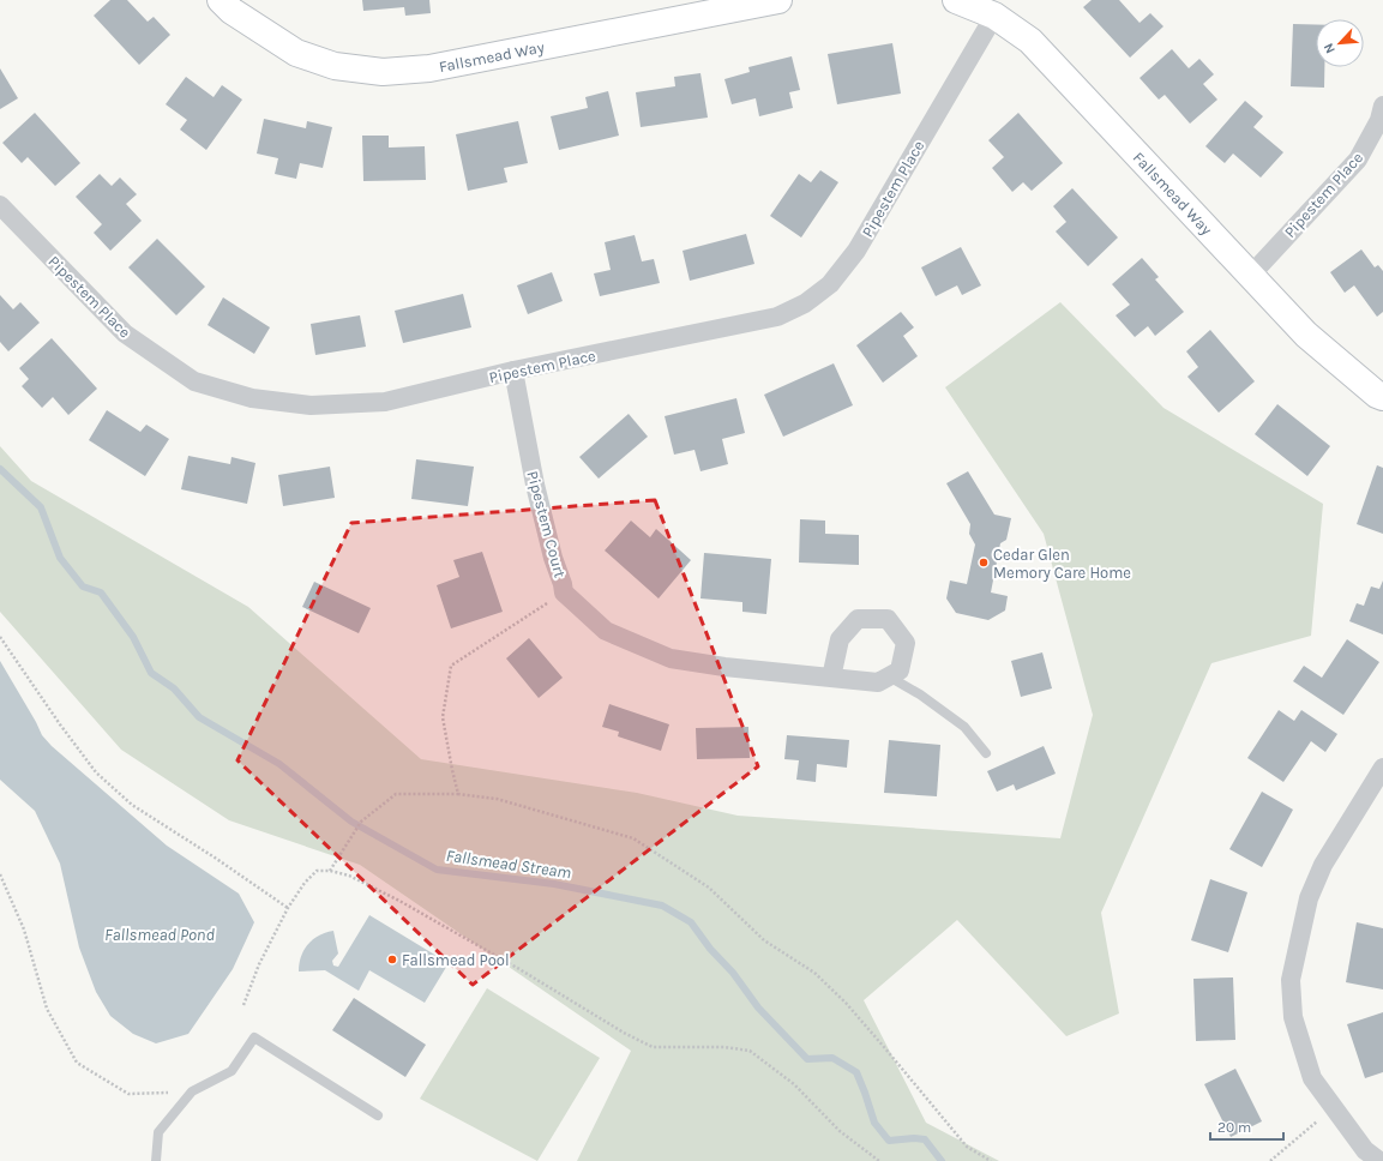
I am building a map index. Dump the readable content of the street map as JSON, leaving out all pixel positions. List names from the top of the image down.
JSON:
{
  "streets": {
    "street": ["Fallsmead Way", "Pipestem Place", "Pipestem Court"]
  },
  "crossings": [
    ["Fallsmead Way", "Pipestem Place"],
    ["Pipestem Place", "Pipestem Court"]
  ],
  "water": ["Fallsmead Stream", "Fallsmead Pond"],
  "places": ["Cedar Glen Memory Care Home", "Fallsmead Pool"],
  "scale_bar": "20 m",
  "north": "bottom left"
}
